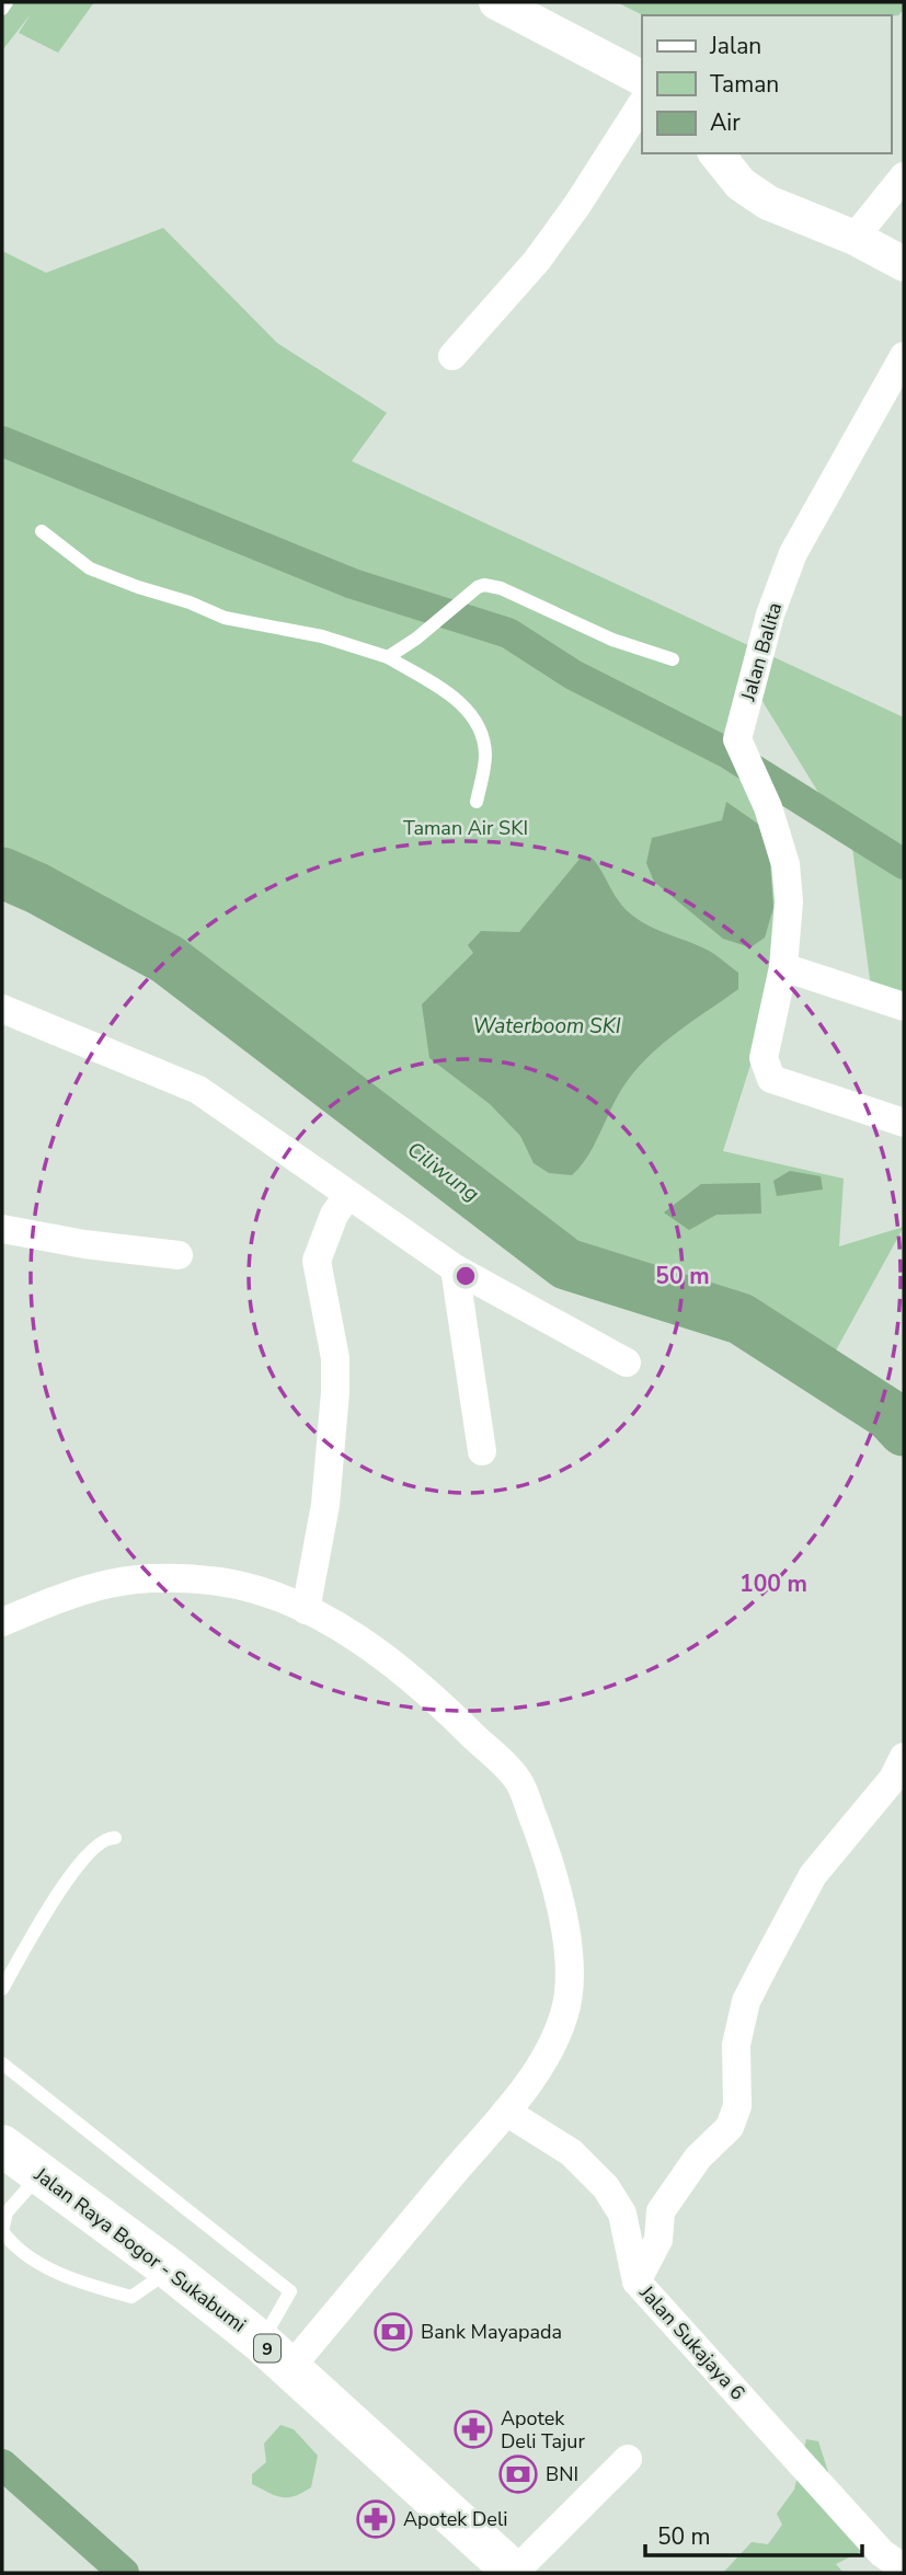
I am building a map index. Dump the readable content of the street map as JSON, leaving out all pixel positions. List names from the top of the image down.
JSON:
{
  "streets": {
    "highway": ["Jalan Raya Bogor - Sukabumi", "9"],
    "street": ["Jalan Balita", "Jalan Sukajaya 6"]
  },
  "water": ["Waterboom SKI", "Ciliwung"],
  "parks": ["Taman Air SKI"],
  "places": {
    "bank": ["Bank Mayapada", "BNI"],
    "pharmacy": ["Apotek Deli Tajur", "Apotek Deli"]
  },
  "legend": ["Jalan", "Taman", "Air"],
  "scale_bar": "50 m",
  "rings": ["50 m", "100 m"]
}
